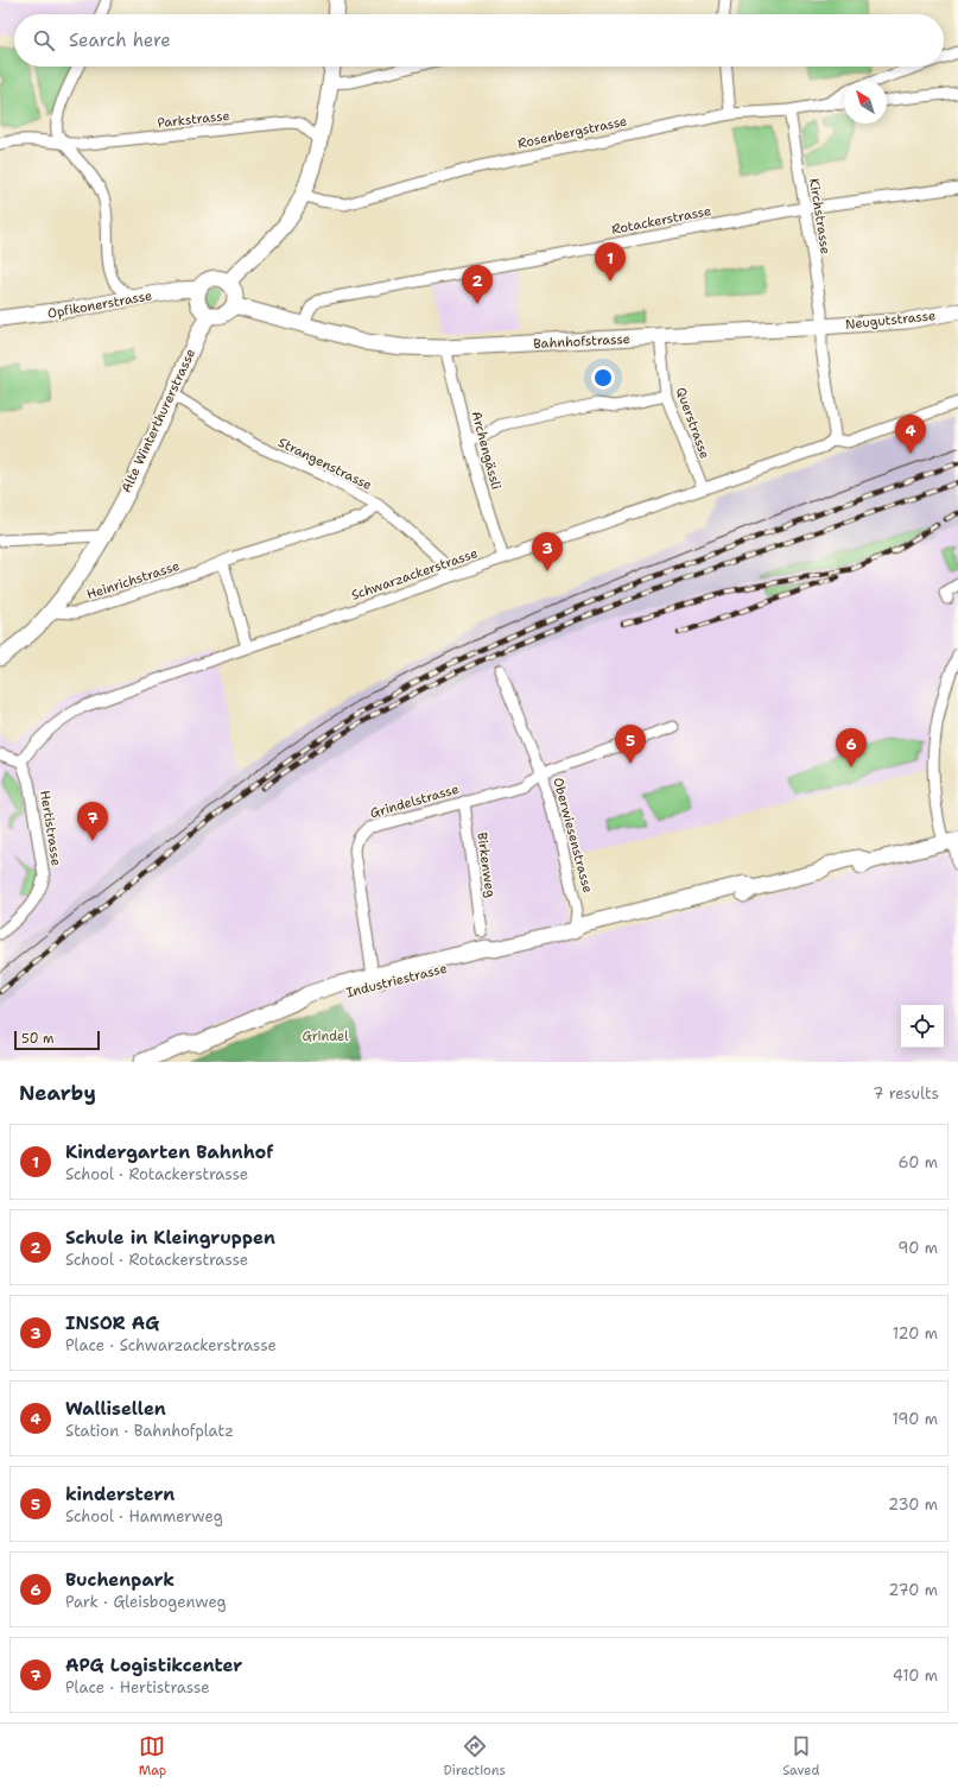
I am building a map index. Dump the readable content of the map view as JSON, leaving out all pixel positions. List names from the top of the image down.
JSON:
{
  "streets": {
    "street": [
      "Parkstrasse",
      "Rosenbergstrasse",
      "Kirchstrasse",
      "Rotackerstrasse",
      "Opfikonerstrasse",
      "Neugutstrasse",
      "Bahnhofstrasse",
      "Alte Winterthurerstrasse",
      "Querstrasse",
      "Archengässli",
      "Strangenstrasse",
      "Schwarzackerstrasse",
      "Heinrichstrasse",
      "Grindelstrasse",
      "Hertistrasse",
      "Oberwiesenstrasse",
      "Birkenweg",
      "Industriestrasse"
    ]
  },
  "crossings": [
    ["Rosenbergstrasse", "Kirchstrasse"],
    ["Kirchstrasse", "Rotackerstrasse"],
    ["Kirchstrasse", "Neugutstrasse"],
    ["Kirchstrasse", "Bahnhofstrasse"],
    ["Rotackerstrasse", "Bahnhofstrasse"],
    ["Opfikonerstrasse", "Bahnhofstrasse"],
    ["Opfikonerstrasse", "Alte Winterthurerstrasse"],
    ["Neugutstrasse", "Bahnhofstrasse"],
    ["Bahnhofstrasse", "Alte Winterthurerstrasse"],
    ["Bahnhofstrasse", "Querstrasse"],
    ["Bahnhofstrasse", "Archengässli"],
    ["Alte Winterthurerstrasse", "Strangenstrasse"],
    ["Alte Winterthurerstrasse", "Heinrichstrasse"],
    ["Querstrasse", "Schwarzackerstrasse"],
    ["Archengässli", "Schwarzackerstrasse"],
    ["Strangenstrasse", "Schwarzackerstrasse"],
    ["Strangenstrasse", "Heinrichstrasse"],
    ["Schwarzackerstrasse", "Hertistrasse"],
    ["Grindelstrasse", "Oberwiesenstrasse"],
    ["Grindelstrasse", "Birkenweg"],
    ["Grindelstrasse", "Industriestrasse"],
    ["Oberwiesenstrasse", "Industriestrasse"]
  ],
  "parks": ["Grindel"],
  "scale_bar": "50 m",
  "north": "top left",
  "page": {
    "search": "Search here",
    "pins": [
      "1",
      "2",
      "4",
      "3",
      "5",
      "6",
      "7"
    ],
    "scale": "50 m",
    "heading": ["Nearby", "7 results"],
    "list": [
      {
        "mark": "1",
        "name": "Kindergarten Bahnhof",
        "note": "School · Rotackerstrasse",
        "value": "60 m"
      },
      {
        "mark": "2",
        "name": "Schule in Kleingruppen",
        "note": "School · Rotackerstrasse",
        "value": "90 m"
      },
      {
        "mark": "3",
        "name": "INSOR AG",
        "note": "Place · Schwarzackerstrasse",
        "value": "120 m"
      },
      {
        "mark": "4",
        "name": "Wallisellen",
        "note": "Station · Bahnhofplatz",
        "value": "190 m"
      },
      {
        "mark": "5",
        "name": "kinderstern",
        "note": "School · Hammerweg",
        "value": "230 m"
      },
      {
        "mark": "6",
        "name": "Buchenpark",
        "note": "Park · Gleisbogenweg",
        "value": "270 m"
      },
      {
        "mark": "7",
        "name": "APG Logistikcenter",
        "note": "Place · Hertistrasse",
        "value": "410 m"
      }
    ],
    "nav": ["Map", "Directions", "Saved"]
  }
}
